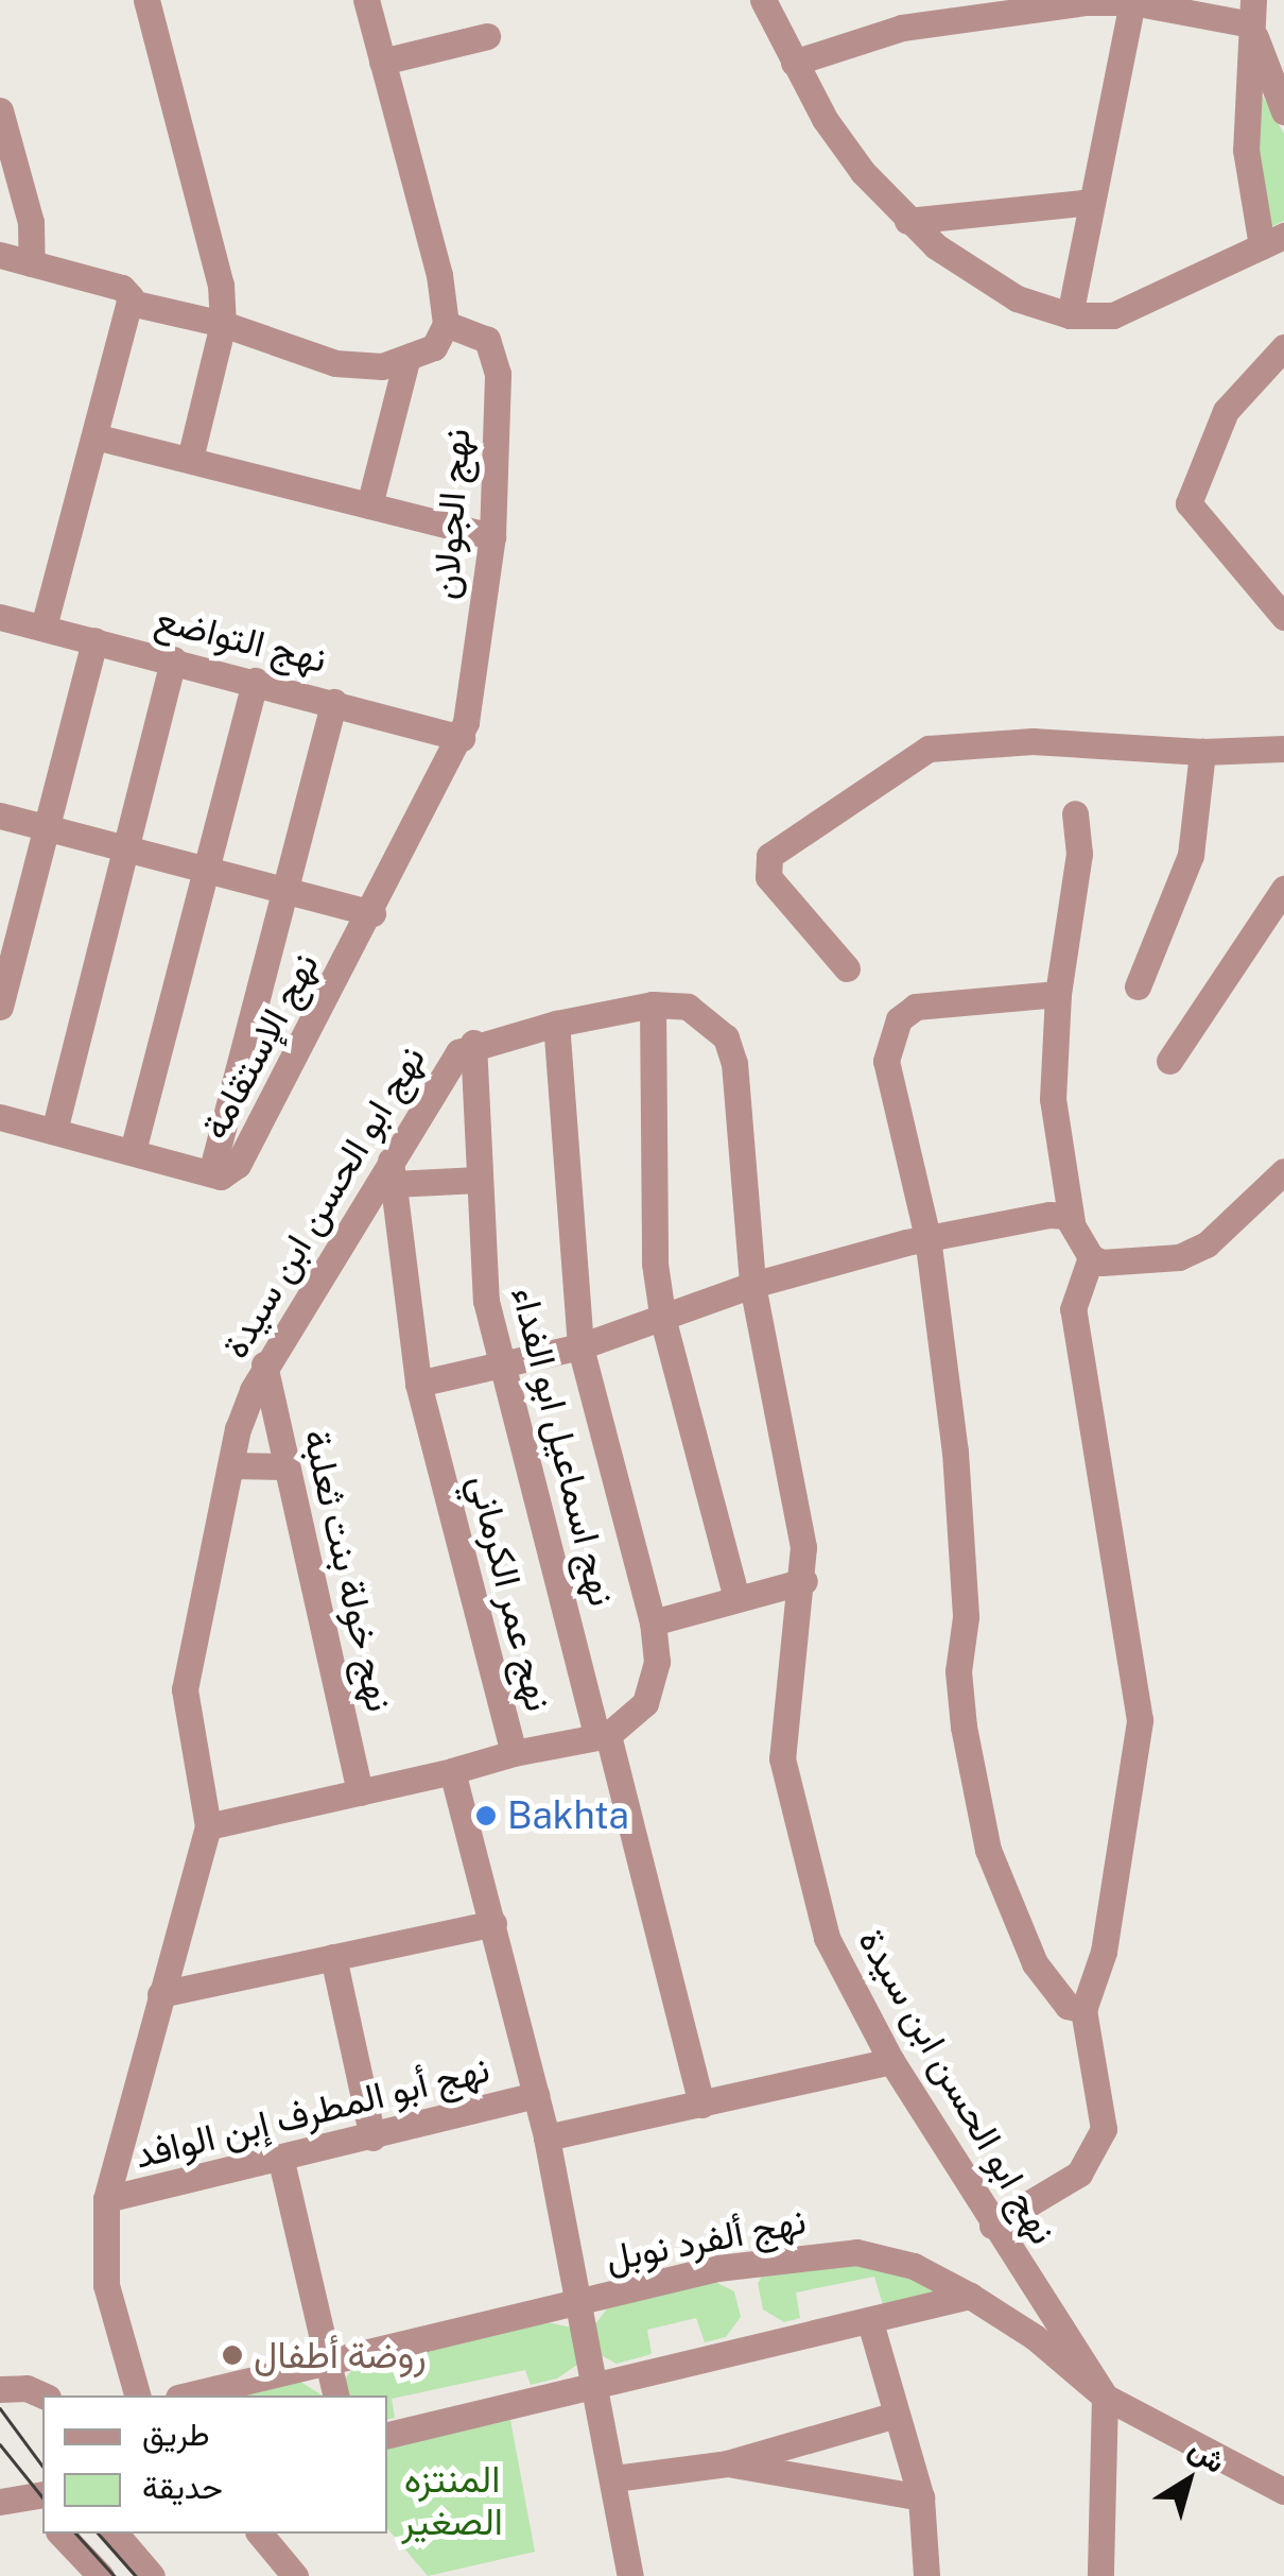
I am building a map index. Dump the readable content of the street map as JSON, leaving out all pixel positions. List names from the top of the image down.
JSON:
{
  "streets": {
    "street": [
      "نهج الجولان",
      "نهج التواضع",
      "نهج الإستقامة",
      "نهج ابو الحسن ابن سيدة",
      "نهج اسماعيل ابو الفداء",
      "نهج خولة بنت ثعلبة",
      "نهج عمر الكرماني",
      "نهج أبو المطرف إبن الوافد",
      "نهج ألفرد نوبل"
    ]
  },
  "crossings": [
    ["نهج الجولان", "نهج التواضع"],
    ["نهج الجولان", "نهج الإستقامة"],
    ["نهج التواضع", "نهج الإستقامة"],
    ["نهج ابو الحسن ابن سيدة", "نهج اسماعيل ابو الفداء"],
    ["نهج ابو الحسن ابن سيدة", "نهج خولة بنت ثعلبة"],
    ["نهج ابو الحسن ابن سيدة", "نهج عمر الكرماني"],
    ["نهج ابو الحسن ابن سيدة", "نهج أبو المطرف إبن الوافد"],
    ["نهج ابو الحسن ابن سيدة", "نهج ألفرد نوبل"],
    ["نهج خولة بنت ثعلبة", "نهج عمر الكرماني"]
  ],
  "parks": ["المنتزه الصغير"],
  "places": ["Bakhta", "روضة أطفال"],
  "legend": ["طريق", "حديقة"],
  "north": "top right"
}
